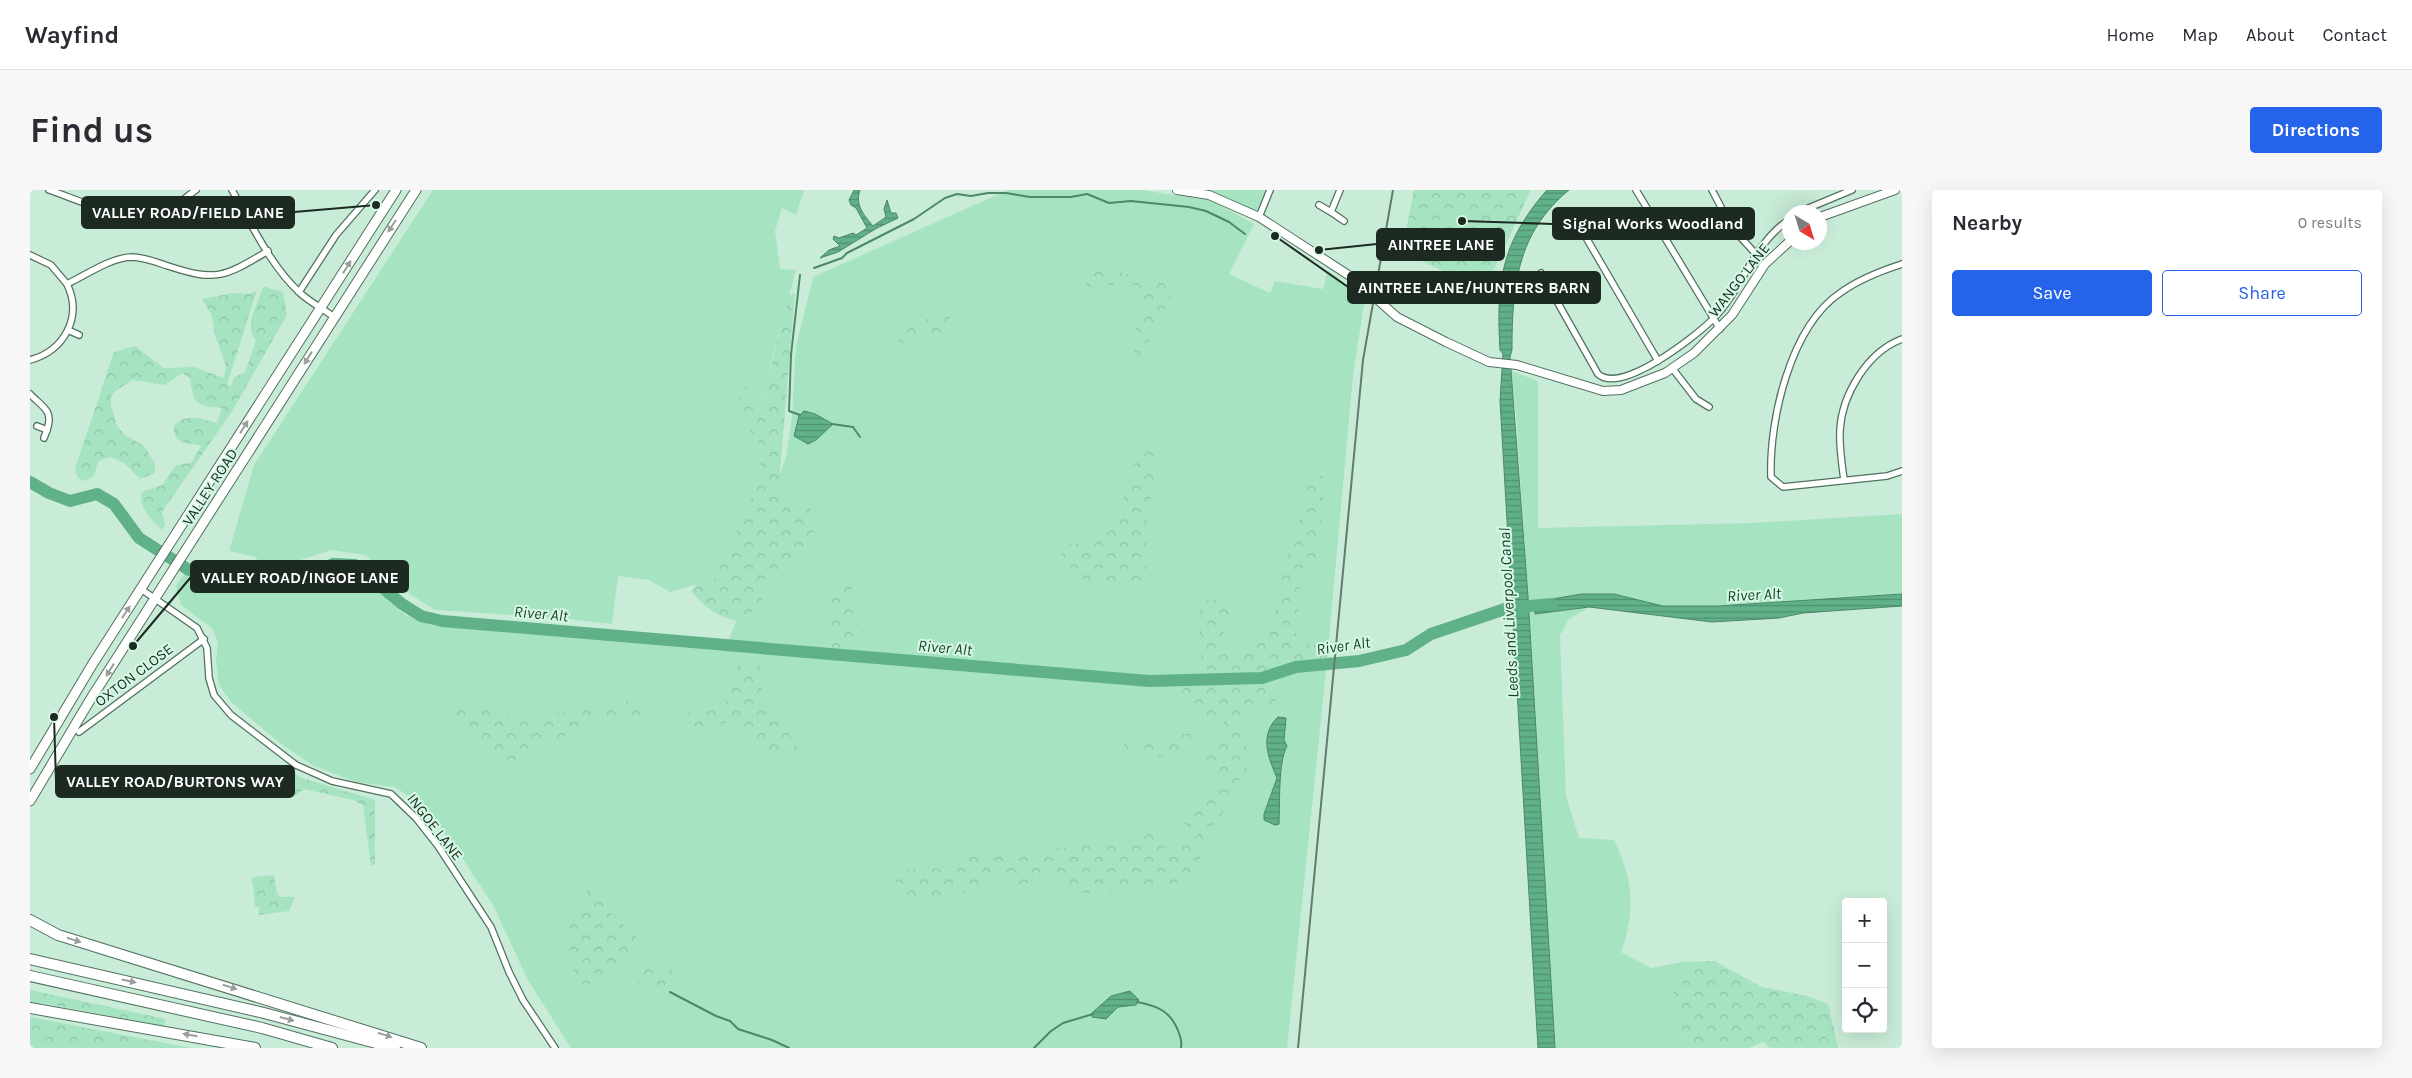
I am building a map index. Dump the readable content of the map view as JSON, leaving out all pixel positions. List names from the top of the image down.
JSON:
{
  "streets": {
    "main road": ["WANGO LANE", "VALLEY ROAD"],
    "street": ["OXTON CLOSE", "INGOE LANE"]
  },
  "crossings": [
    ["VALLEY ROAD", "INGOE LANE"],
    ["OXTON CLOSE", "INGOE LANE"]
  ],
  "water": ["River Alt", "Leeds and Liverpool Canal"],
  "places": [
    "VALLEY ROAD/FIELD LANE",
    "Signal Works Woodland",
    "AINTREE LANE/HUNTERS BARN",
    "AINTREE LANE",
    "VALLEY ROAD/INGOE LANE",
    "VALLEY ROAD/BURTONS WAY"
  ],
  "north": "bottom right",
  "page": {
    "header": "Wayfind",
    "nav": [
      "Home",
      "Map",
      "About",
      "Contact"
    ],
    "buttons": [
      "Directions",
      ["Save", "Share"]
    ],
    "title": "Find us",
    "heading": ["Nearby", "0 results"],
    "map_buttons": ["+", "−"]
  }
}
